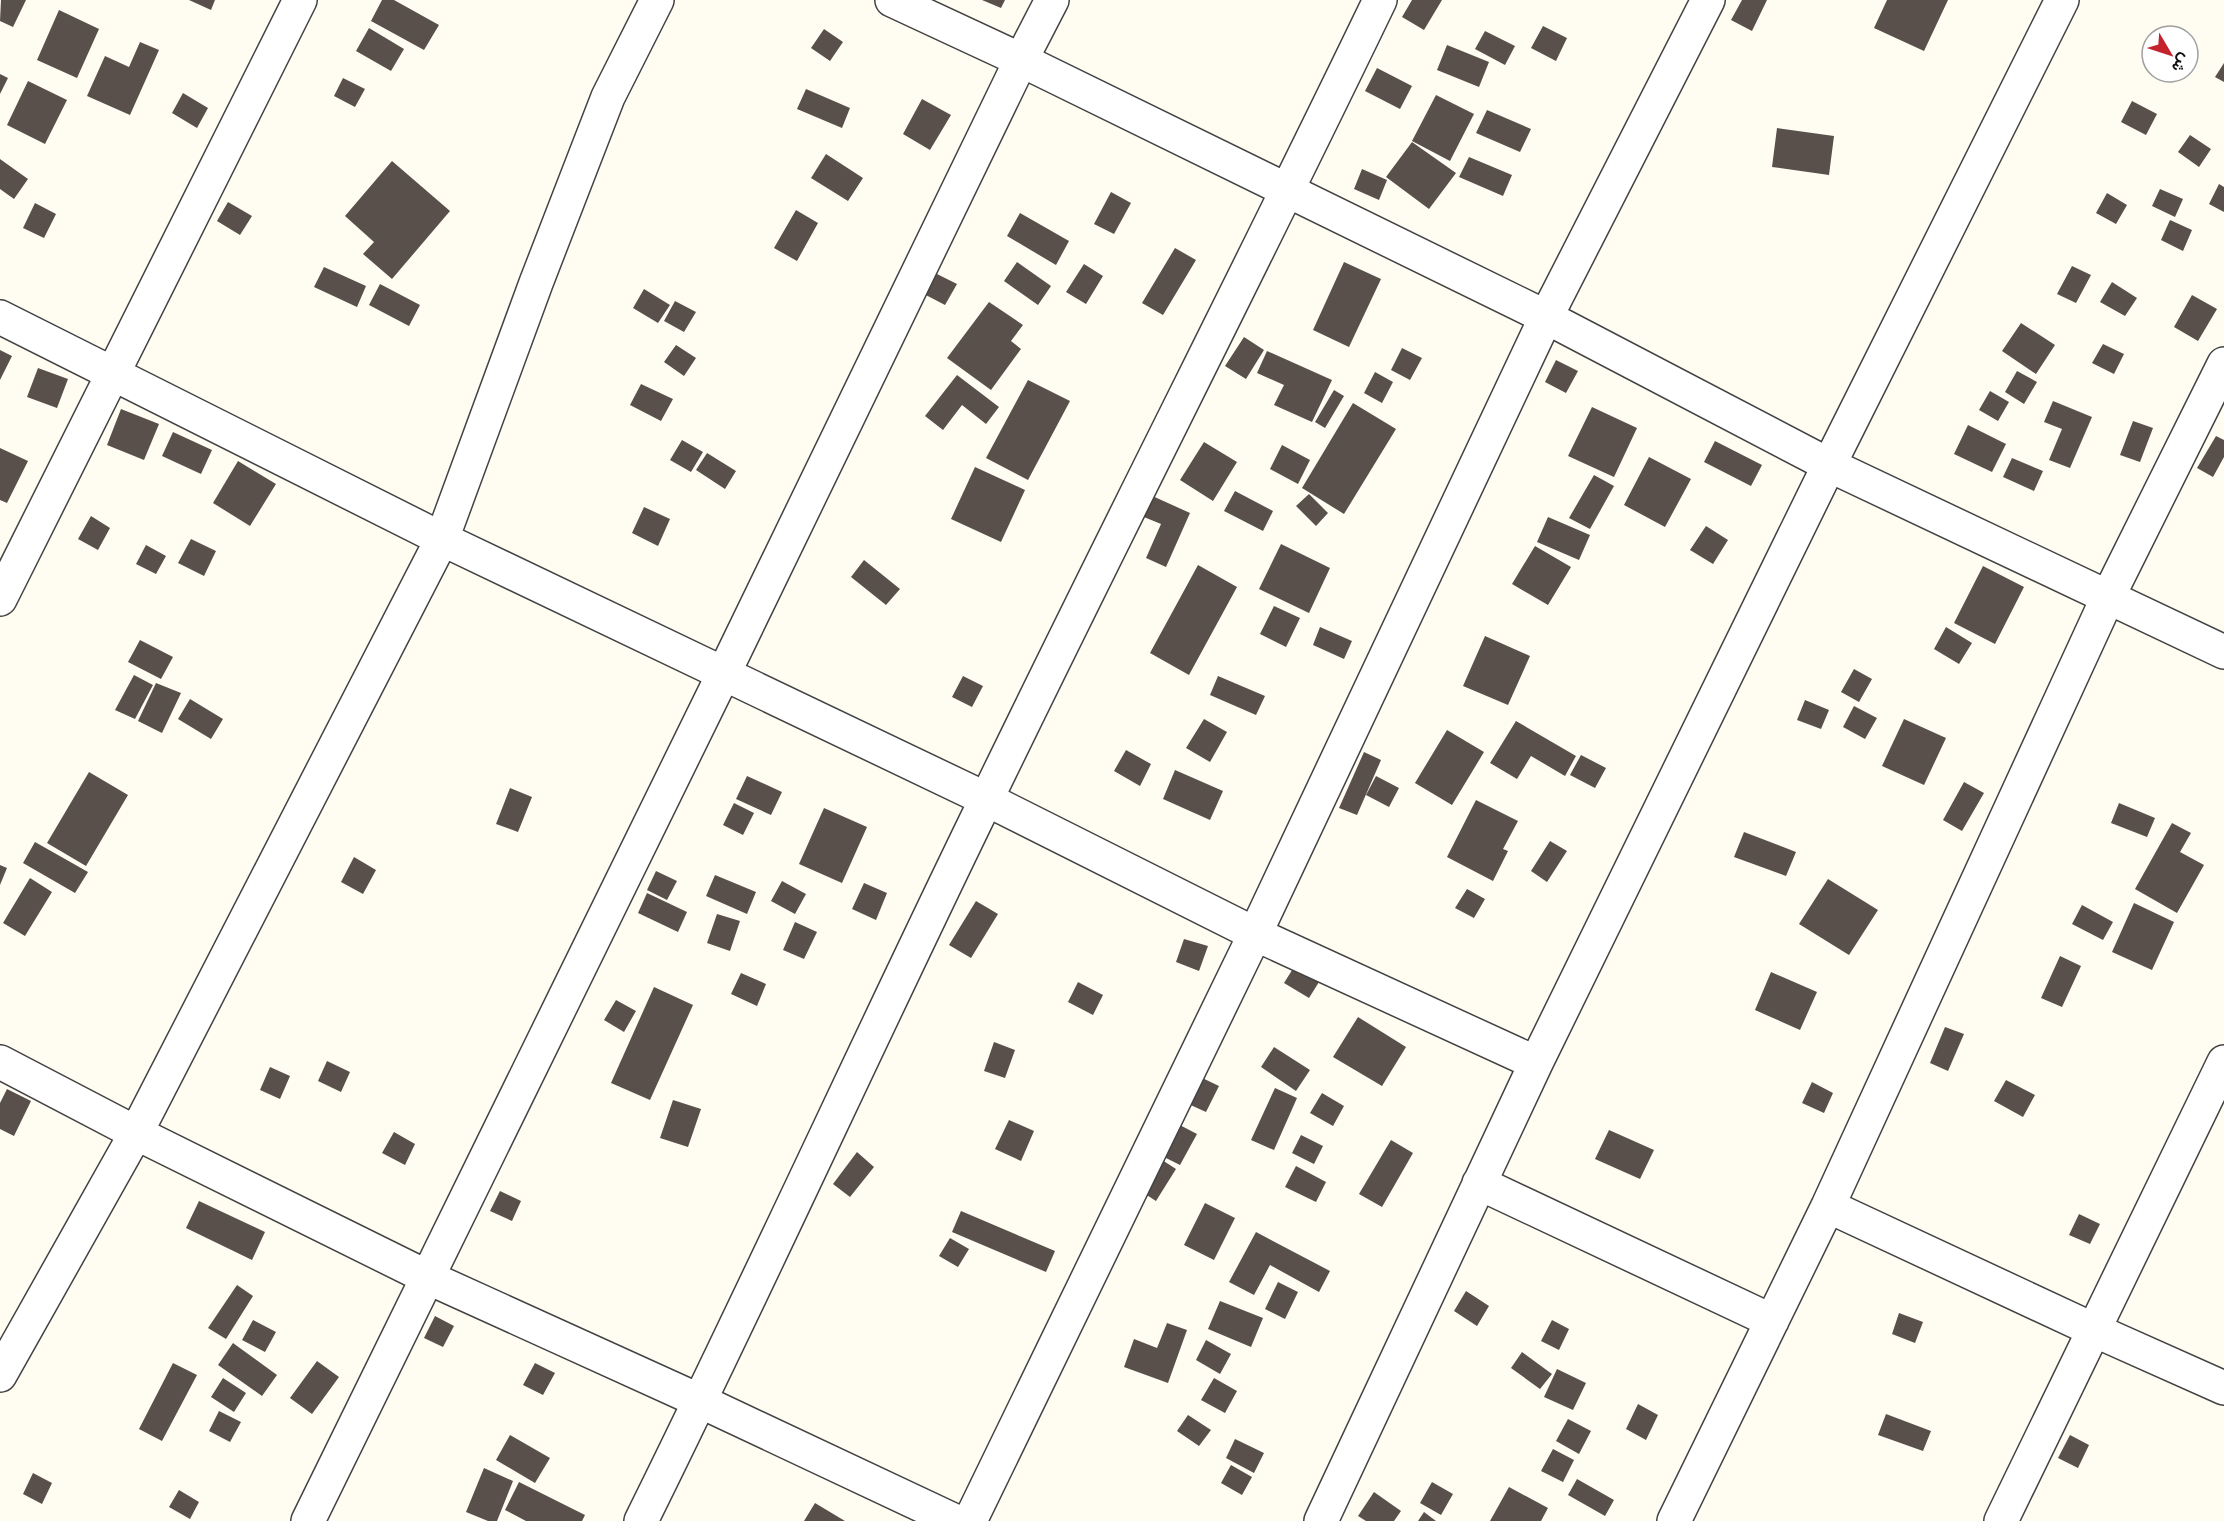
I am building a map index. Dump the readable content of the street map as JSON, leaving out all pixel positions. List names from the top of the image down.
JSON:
{
  "north": "bottom right"
}
